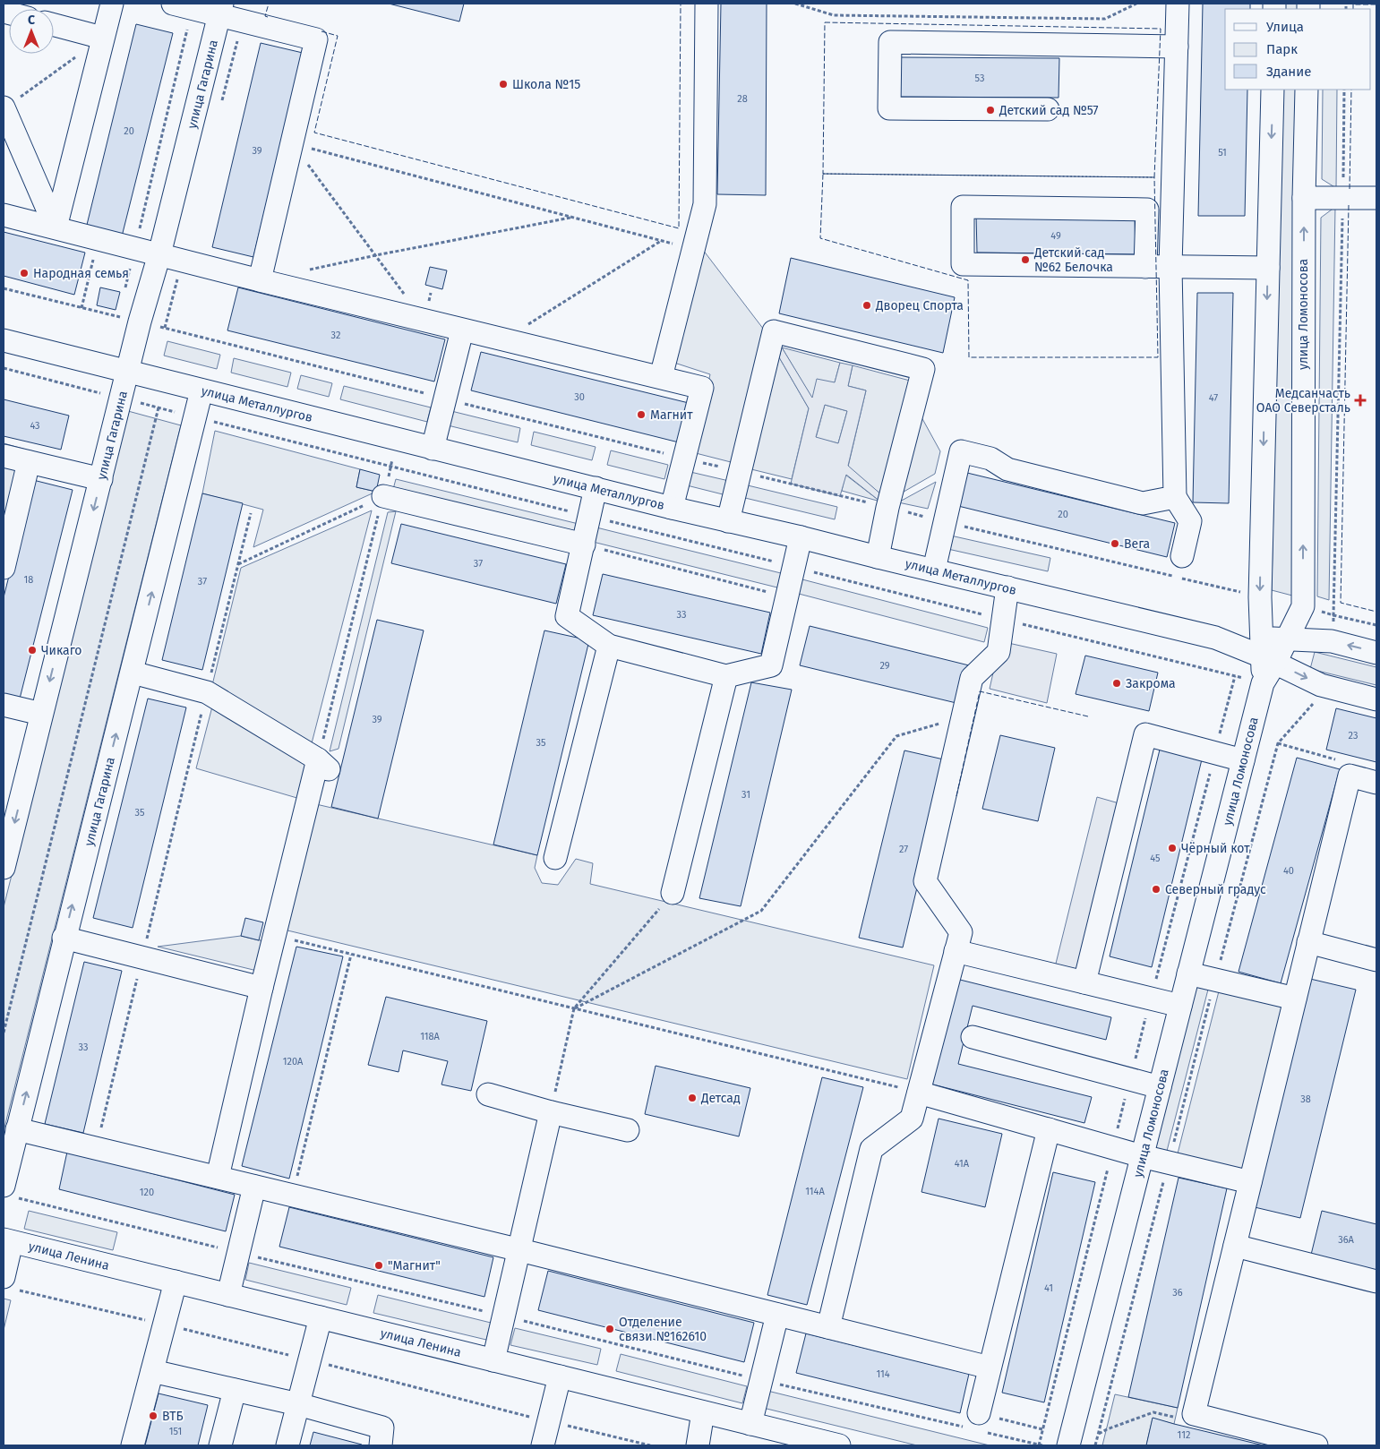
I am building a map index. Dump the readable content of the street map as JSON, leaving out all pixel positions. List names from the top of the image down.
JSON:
{
  "streets": {
    "street": [
      "улица Гагарина",
      "улица Ломоносова",
      "улица Металлургов",
      "улица Ленина"
    ]
  },
  "crossings": [
    ["улица Гагарина", "улица Металлургов"],
    ["улица Ломоносова", "улица Металлургов"]
  ],
  "places": {
    "other": [
      "Школа №15",
      "Детский сад №57",
      "Детский сад №62 Белочка",
      "Народная семья",
      "Дворец Спорта",
      "Магнит",
      "Вега",
      "Чикаго",
      "Закрома",
      "Чёрный кот",
      "Северный градус",
      "Детсад",
      "\"Магнит\"",
      "Отделение связи №162610",
      "ВТБ"
    ],
    "health": ["Медсанчасть ОАО Северсталь"]
  },
  "house_numbers": [
    "53",
    "28",
    "20",
    "39",
    "51",
    "49",
    "32",
    "30",
    "47",
    "43",
    "20",
    "37",
    "18",
    "37",
    "33",
    "29",
    "39",
    "23",
    "35",
    "31",
    "35",
    "27",
    "45",
    "40",
    "118А",
    "33",
    "120А",
    "38",
    "41А",
    "114А",
    "120",
    "36А",
    "41",
    "36",
    "114",
    "151",
    "112"
  ],
  "legend": ["Улица", "Парк", "Здание"],
  "north": "top"
}
